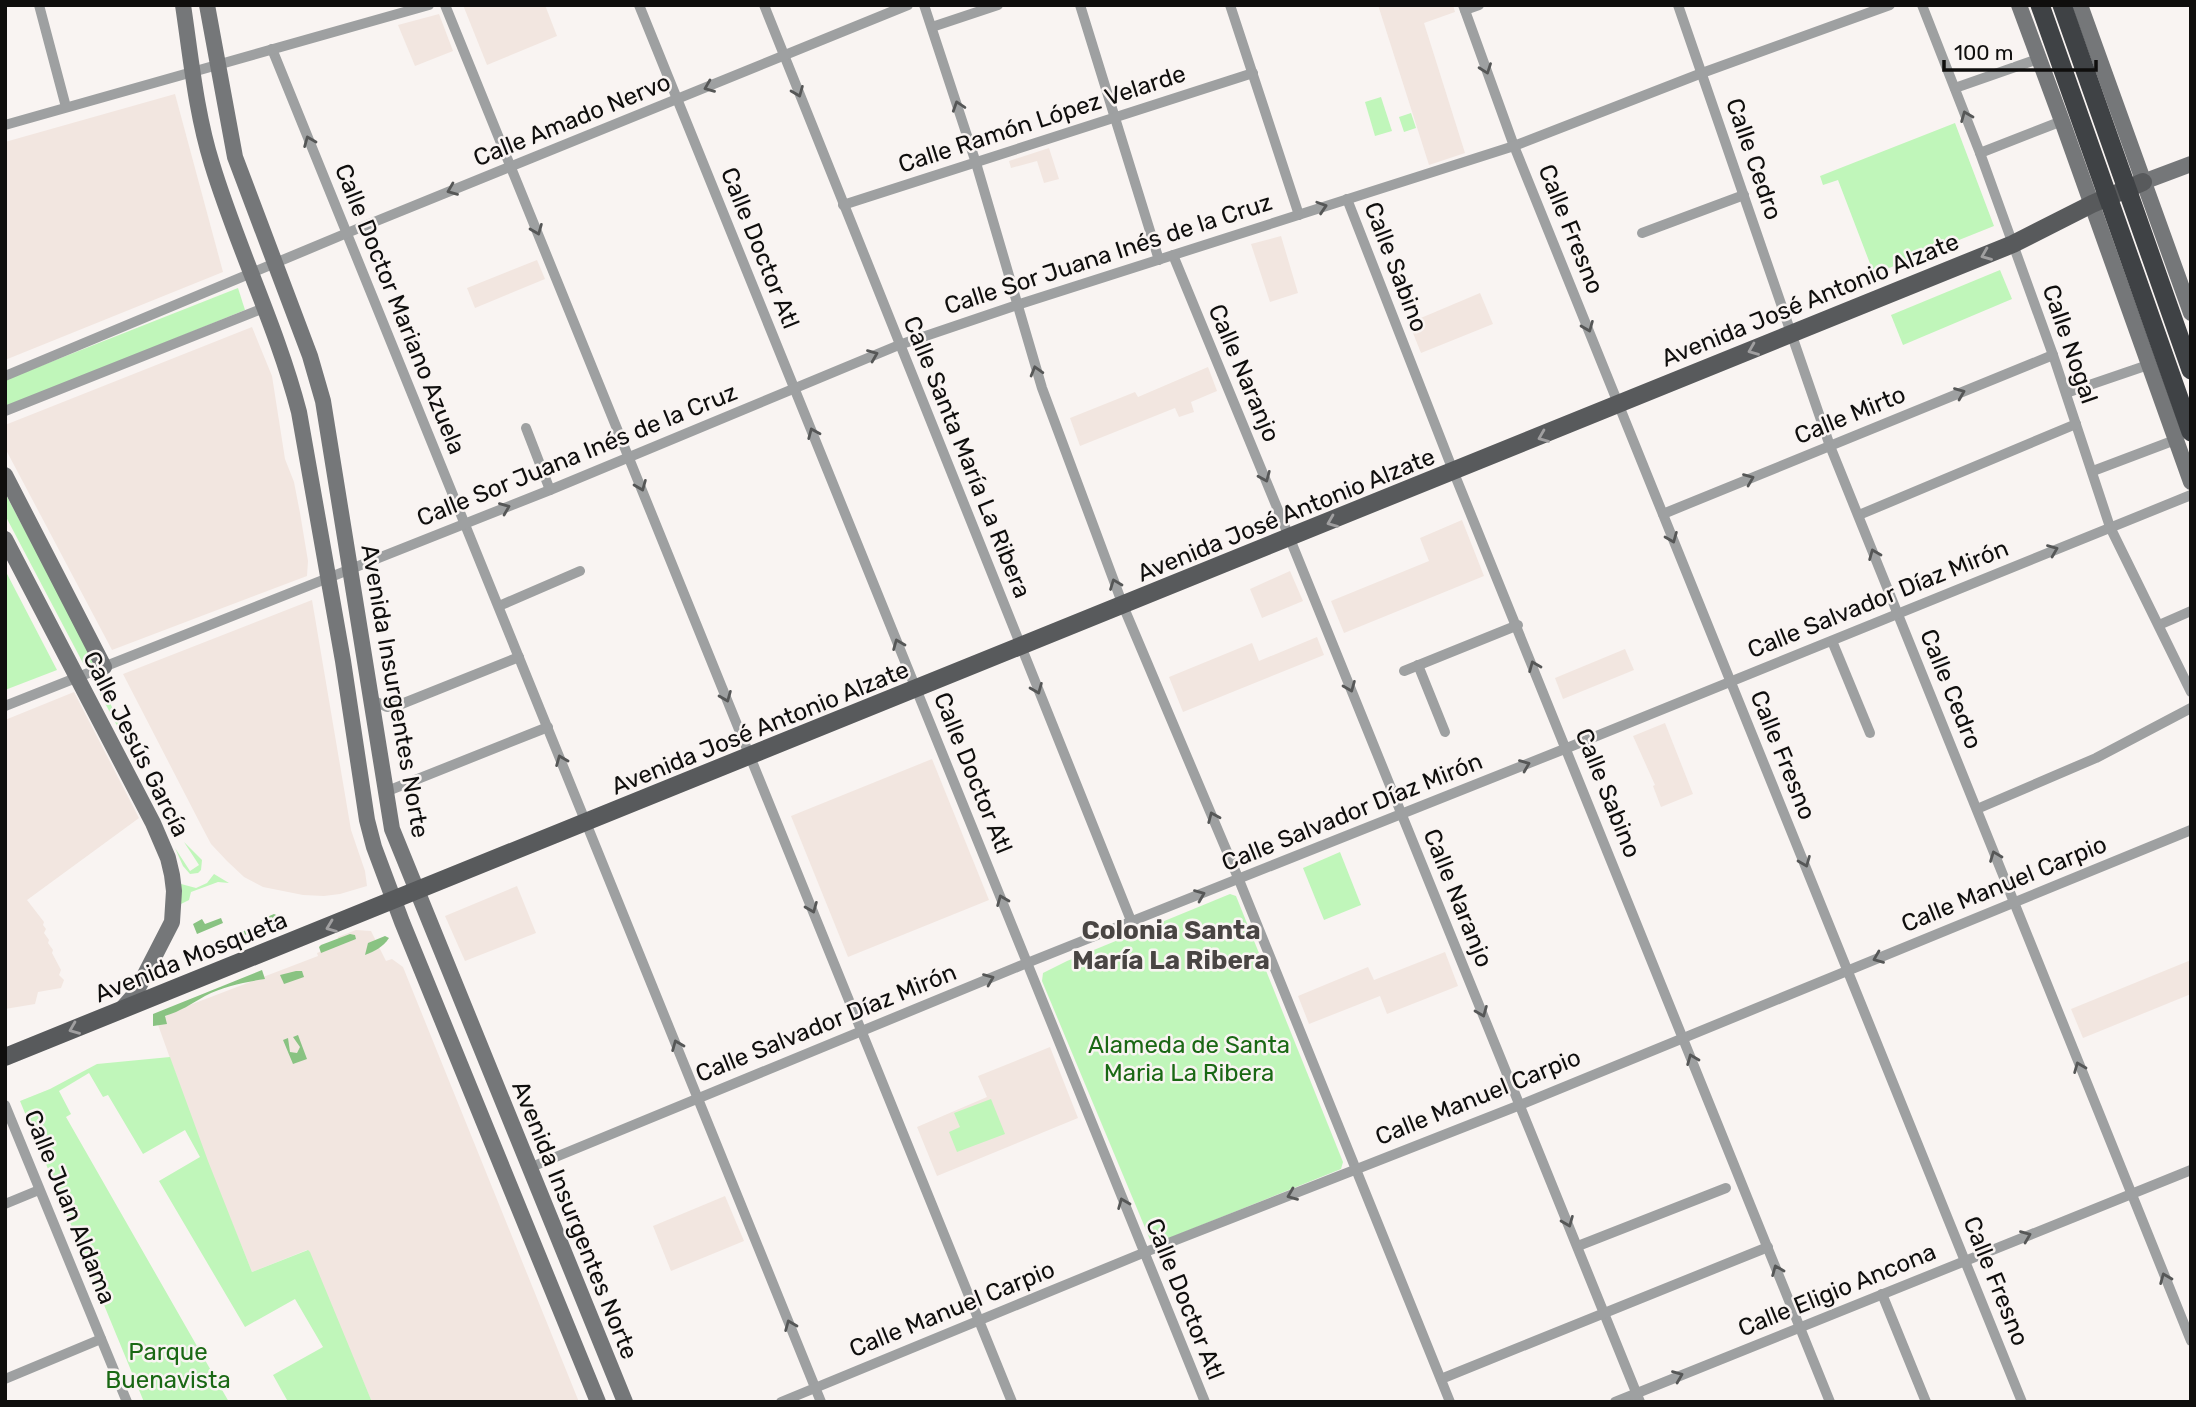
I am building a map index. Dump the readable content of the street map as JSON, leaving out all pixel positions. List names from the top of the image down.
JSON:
{
  "streets": {
    "main road": [
      "Avenida José Antonio Alzate",
      "Avenida Insurgentes Norte",
      "Calle Jesús García",
      "Avenida Mosqueta"
    ],
    "street": [
      "Calle Ramón López Velarde",
      "Calle Amado Nervo",
      "Calle Cedro",
      "Calle Fresno",
      "Calle Doctor Atl",
      "Calle Sor Juana Inés de la Cruz",
      "Calle Sabino",
      "Calle Doctor Mariano Azuela",
      "Calle Nogal",
      "Calle Naranjo",
      "Calle Mirto",
      "Calle Santa María La Ribera",
      "Calle Salvador Díaz Mirón",
      "Calle Manuel Carpio",
      "Calle Juan Aldama",
      "Calle Eligio Ancona"
    ]
  },
  "crossings": [
    ["Calle Ramón López Velarde", "Calle Santa María La Ribera"],
    ["Calle Amado Nervo", "Calle Doctor Atl"],
    ["Calle Amado Nervo", "Calle Doctor Mariano Azuela"],
    ["Calle Amado Nervo", "Calle Santa María La Ribera"],
    ["Calle Amado Nervo", "Avenida Insurgentes Norte"],
    ["Calle Cedro", "Calle Sor Juana Inés de la Cruz"],
    ["Calle Cedro", "Avenida José Antonio Alzate"],
    ["Calle Cedro", "Calle Mirto"],
    ["Calle Cedro", "Calle Salvador Díaz Mirón"],
    ["Calle Cedro", "Calle Manuel Carpio"],
    ["Calle Cedro", "Calle Eligio Ancona"],
    ["Calle Fresno", "Calle Sor Juana Inés de la Cruz"],
    ["Calle Fresno", "Avenida José Antonio Alzate"],
    ["Calle Fresno", "Calle Mirto"],
    ["Calle Fresno", "Calle Salvador Díaz Mirón"],
    ["Calle Fresno", "Calle Manuel Carpio"],
    ["Calle Fresno", "Calle Eligio Ancona"],
    ["Calle Doctor Atl", "Calle Sor Juana Inés de la Cruz"],
    ["Calle Doctor Atl", "Avenida José Antonio Alzate"],
    ["Calle Doctor Atl", "Calle Salvador Díaz Mirón"],
    ["Calle Doctor Atl", "Calle Manuel Carpio"],
    ["Calle Sor Juana Inés de la Cruz", "Calle Sabino"],
    ["Calle Sor Juana Inés de la Cruz", "Calle Doctor Mariano Azuela"],
    ["Calle Sor Juana Inés de la Cruz", "Calle Naranjo"],
    ["Calle Sor Juana Inés de la Cruz", "Calle Santa María La Ribera"],
    ["Calle Sor Juana Inés de la Cruz", "Avenida Insurgentes Norte"],
    ["Calle Sor Juana Inés de la Cruz", "Calle Jesús García"],
    ["Calle Sabino", "Avenida José Antonio Alzate"],
    ["Calle Sabino", "Calle Salvador Díaz Mirón"],
    ["Calle Sabino", "Calle Manuel Carpio"],
    ["Calle Sabino", "Calle Eligio Ancona"],
    ["Avenida José Antonio Alzate", "Calle Doctor Mariano Azuela"],
    ["Avenida José Antonio Alzate", "Calle Nogal"],
    ["Avenida José Antonio Alzate", "Calle Naranjo"],
    ["Avenida José Antonio Alzate", "Calle Santa María La Ribera"],
    ["Avenida José Antonio Alzate", "Avenida Insurgentes Norte"],
    ["Avenida José Antonio Alzate", "Avenida Mosqueta"],
    ["Calle Doctor Mariano Azuela", "Calle Salvador Díaz Mirón"],
    ["Calle Doctor Mariano Azuela", "Calle Manuel Carpio"],
    ["Calle Nogal", "Calle Mirto"],
    ["Calle Nogal", "Calle Salvador Díaz Mirón"],
    ["Calle Naranjo", "Calle Salvador Díaz Mirón"],
    ["Calle Naranjo", "Calle Manuel Carpio"],
    ["Calle Naranjo", "Calle Eligio Ancona"],
    ["Calle Santa María La Ribera", "Calle Salvador Díaz Mirón"],
    ["Calle Salvador Díaz Mirón", "Avenida Insurgentes Norte"],
    ["Avenida Insurgentes Norte", "Avenida Mosqueta"],
    ["Calle Jesús García", "Avenida Mosqueta"]
  ],
  "one_way": [
    "Calle Cedro",
    "Calle Fresno",
    "Calle Doctor Atl",
    "Avenida José Antonio Alzate",
    "Calle Doctor Mariano Azuela",
    "Calle Naranjo",
    "Calle Santa María La Ribera",
    "Calle Salvador Díaz Mirón",
    "Avenida Mosqueta"
  ],
  "districts": ["Colonia Santa María La Ribera"],
  "parks": ["Alameda de Santa Maria La Ribera", "Parque Buenavista"],
  "scale_bar": "100 m"
}
